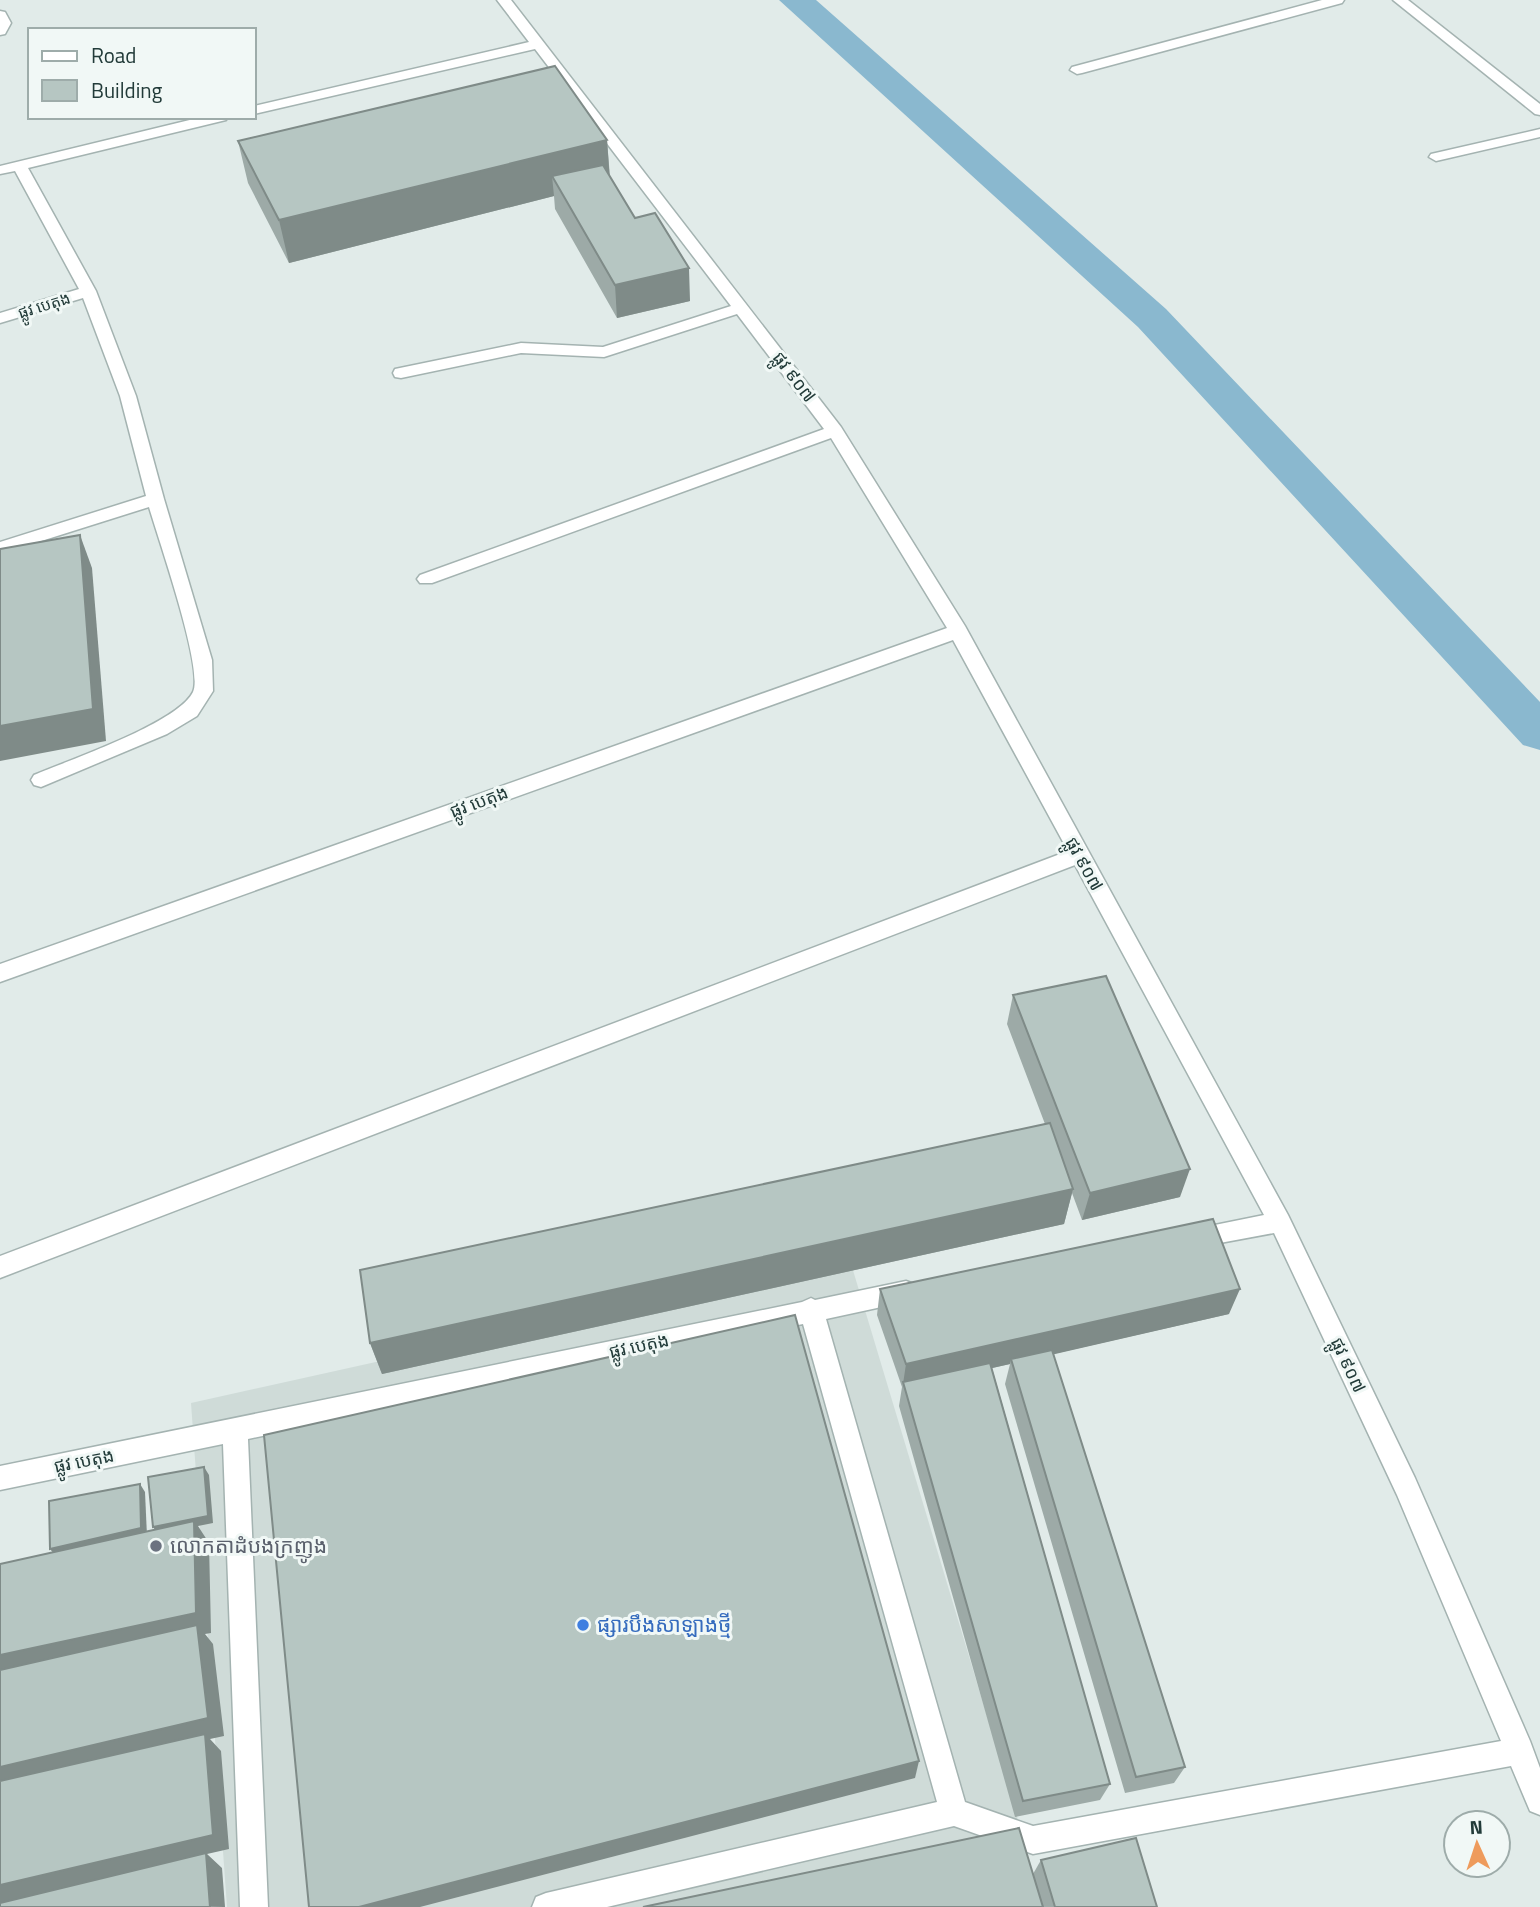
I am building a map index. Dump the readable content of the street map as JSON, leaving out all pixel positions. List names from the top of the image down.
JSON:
{
  "streets": {
    "street": ["ផ្លូវ បេតុង", "ផ្លូវ ៩០៧"]
  },
  "crossings": [
    ["ផ្លូវ បេតុង", "ផ្លូវ ៩០៧"]
  ],
  "places": ["លោកតាដំបងក្រញូង", "ផ្សារបឹងសាឡាងថ្មី"],
  "legend": ["Road", "Building"],
  "north": "top"
}
